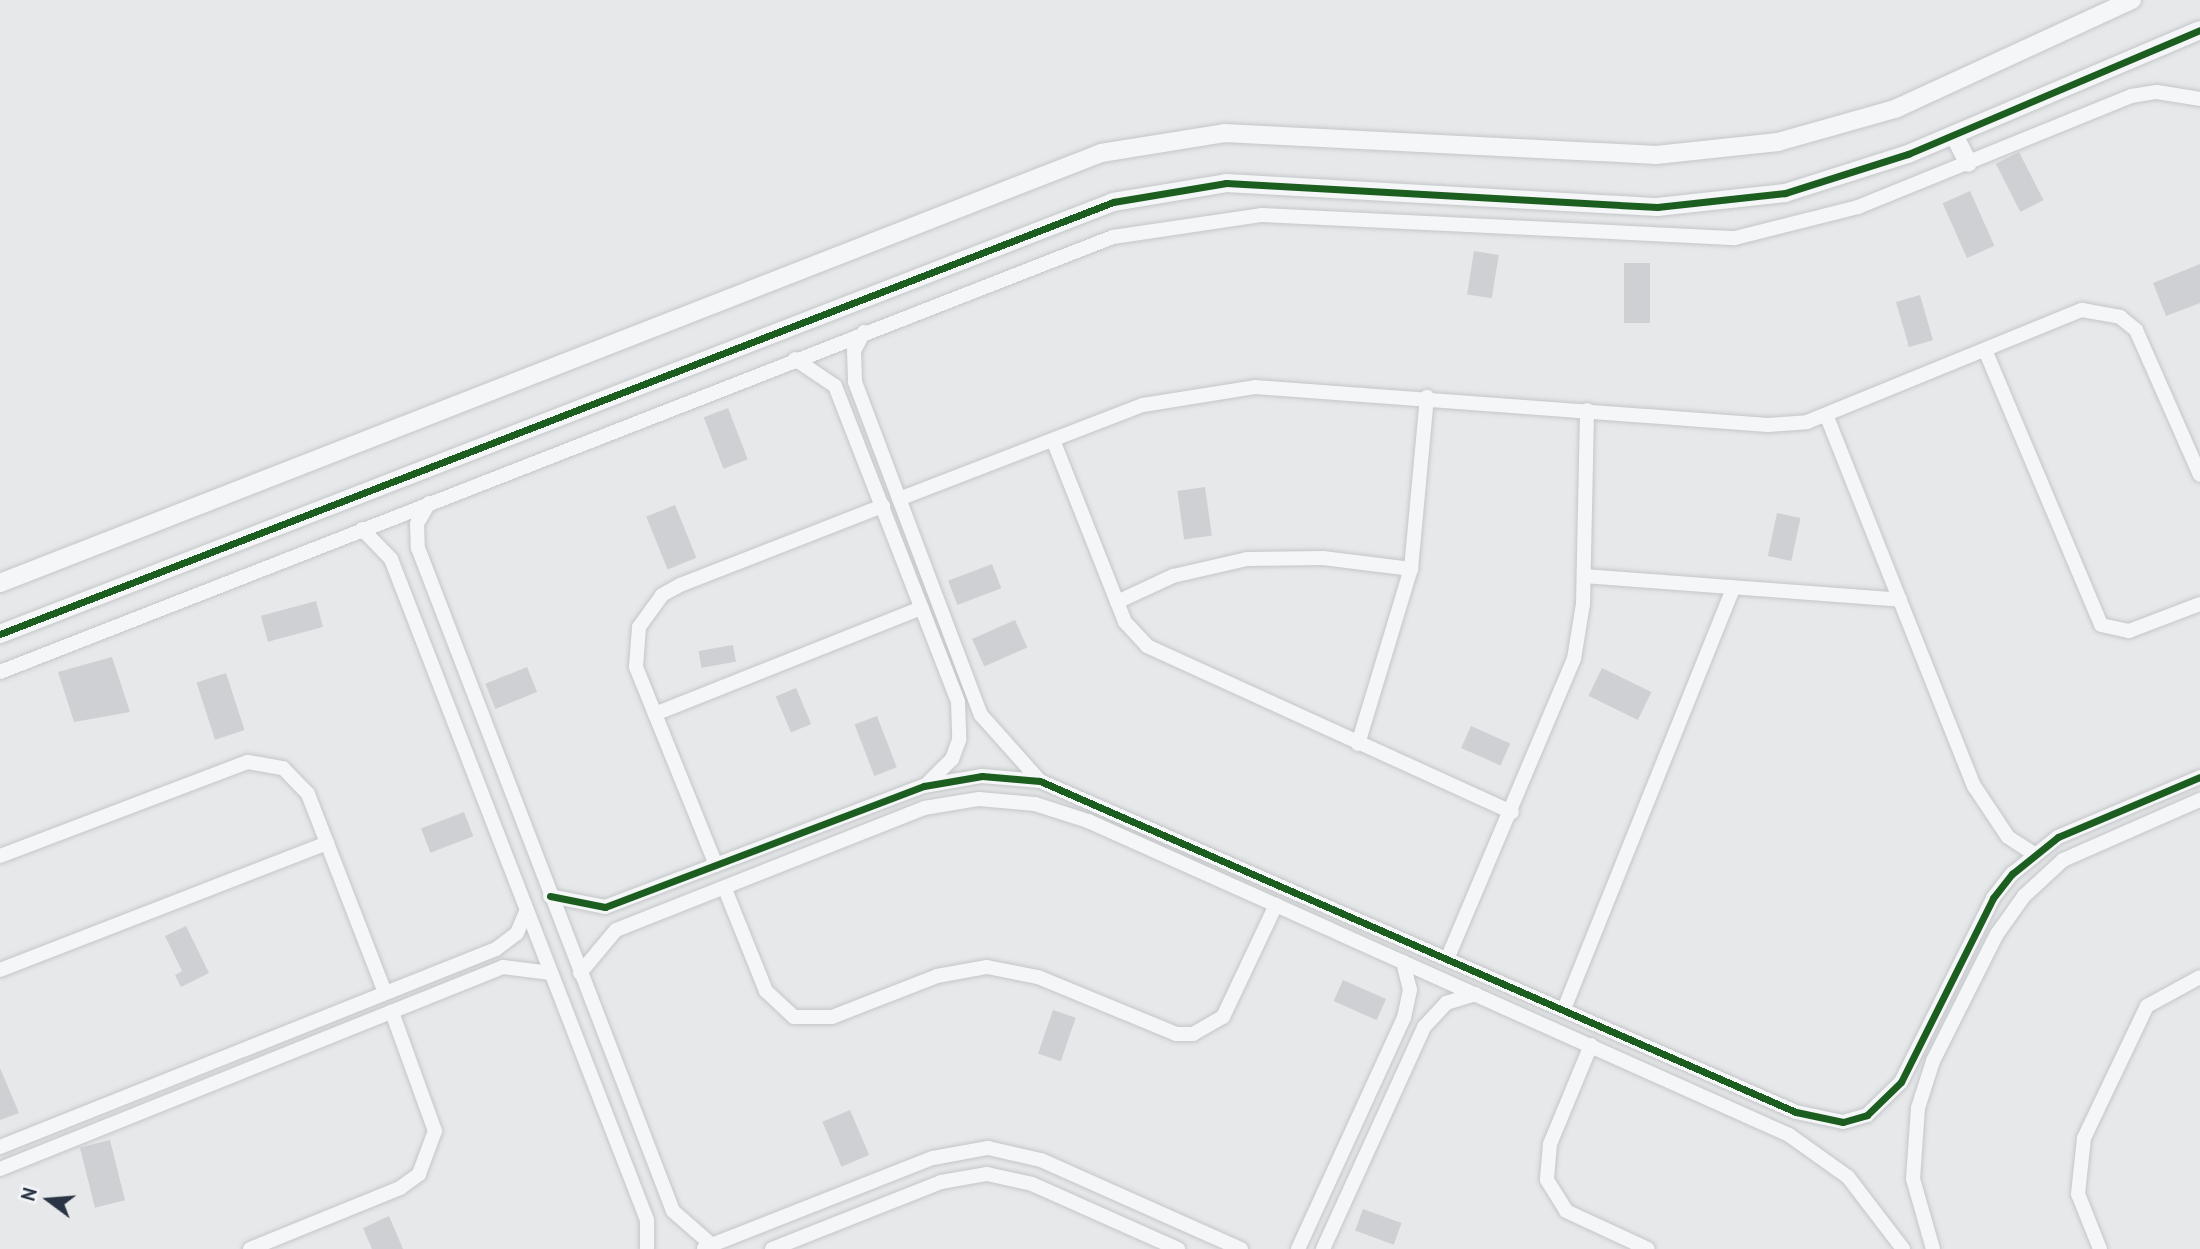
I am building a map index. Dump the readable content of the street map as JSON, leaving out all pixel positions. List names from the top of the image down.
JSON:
{
  "north": "left"
}
